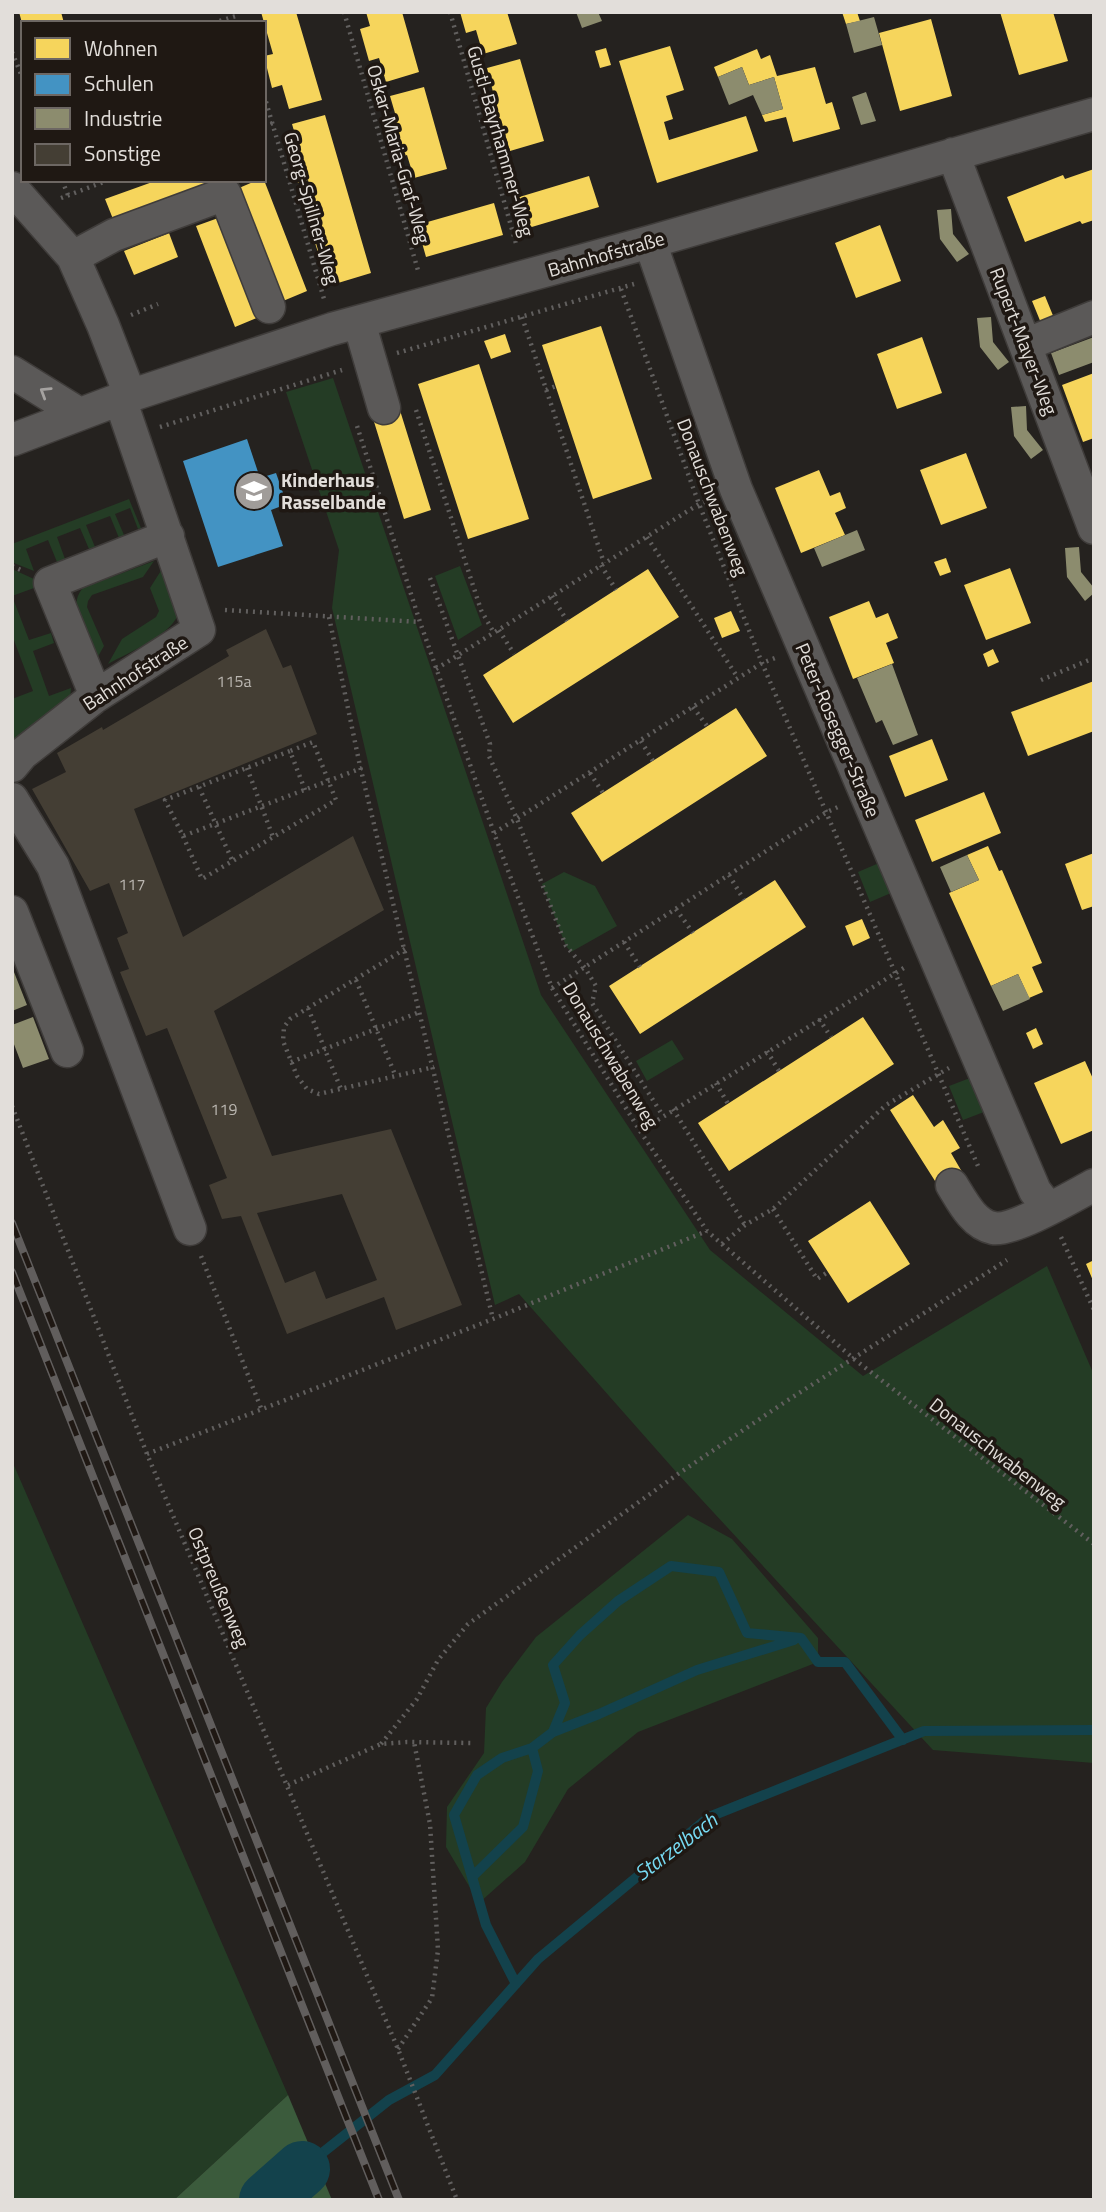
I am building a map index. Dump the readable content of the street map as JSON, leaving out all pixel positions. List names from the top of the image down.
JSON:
{
  "streets": {
    "street": ["Bahnhofstraße", "Rupert-Mayer-Weg", "Peter-Rosegger-Straße"],
    "path": [
      "Gustl-Bayrhammer-Weg",
      "Oskar-Maria-Graf-Weg",
      "Georg-Spillner-Weg",
      "Donauschwabenweg",
      "Ostpreußenweg"
    ]
  },
  "crossings": [
    ["Gustl-Bayrhammer-Weg", "Bahnhofstraße"],
    ["Oskar-Maria-Graf-Weg", "Bahnhofstraße"],
    ["Georg-Spillner-Weg", "Bahnhofstraße"],
    ["Bahnhofstraße", "Rupert-Mayer-Weg"],
    ["Bahnhofstraße", "Peter-Rosegger-Straße"]
  ],
  "water": ["Starzelbach"],
  "places": {
    "school or university": ["Kinderhaus Rasselbande"]
  },
  "house_numbers": ["115a", "117", "119"],
  "legend": [
    "Wohnen",
    "Schulen",
    "Industrie",
    "Sonstige"
  ]
}
